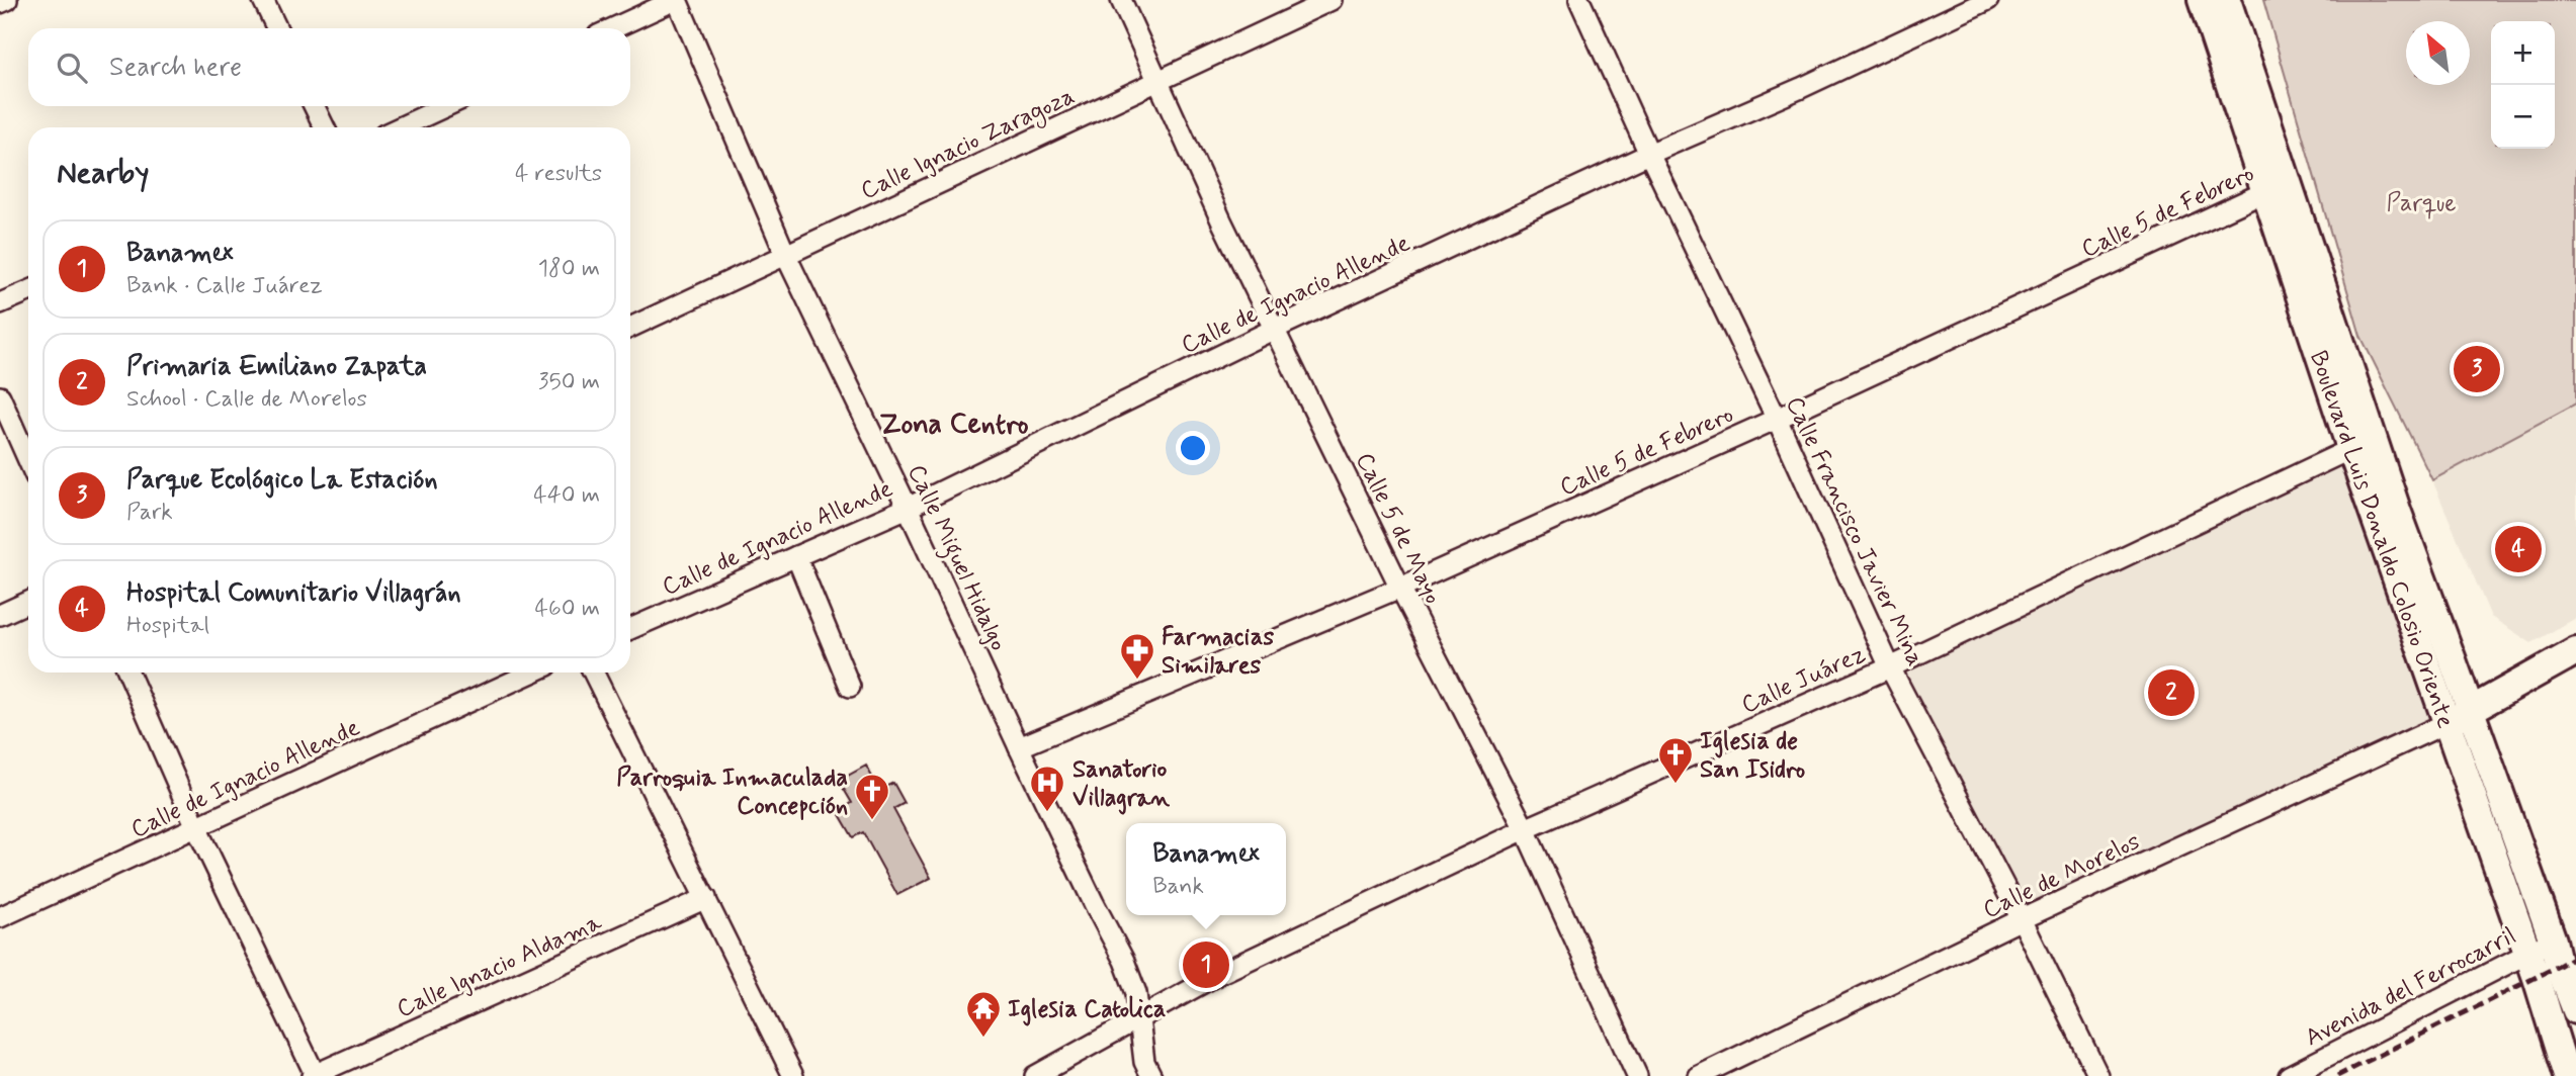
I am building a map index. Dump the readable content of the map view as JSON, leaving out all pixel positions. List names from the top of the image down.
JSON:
{
  "streets": {
    "main road": ["Boulevard Luis Donaldo Colosio Oriente"],
    "street": [
      "Calle Ignacio Zaragoza",
      "Calle 5 de Febrero",
      "Calle de Ignacio Allende",
      "Calle 5 de Mayo",
      "Calle Francisco Javier Mina",
      "Calle Miguel Hidalgo",
      "Calle Juárez",
      "Calle de Morelos",
      "Calle Ignacio Aldama",
      "Avenida del Ferrocarril"
    ]
  },
  "crossings": [
    ["Calle Ignacio Zaragoza", "Calle 5 de Mayo"],
    ["Calle Ignacio Zaragoza", "Calle Miguel Hidalgo"],
    ["Calle 5 de Febrero", "Calle 5 de Mayo"],
    ["Calle 5 de Febrero", "Calle Francisco Javier Mina"],
    ["Calle 5 de Febrero", "Boulevard Luis Donaldo Colosio Oriente"],
    ["Calle 5 de Febrero", "Calle Miguel Hidalgo"],
    ["Calle de Ignacio Allende", "Calle 5 de Mayo"],
    ["Calle de Ignacio Allende", "Calle Francisco Javier Mina"],
    ["Calle de Ignacio Allende", "Calle Miguel Hidalgo"],
    ["Calle 5 de Mayo", "Calle Juárez"],
    ["Calle Francisco Javier Mina", "Calle Juárez"],
    ["Calle Francisco Javier Mina", "Calle de Morelos"],
    ["Boulevard Luis Donaldo Colosio Oriente", "Calle Juárez"],
    ["Boulevard Luis Donaldo Colosio Oriente", "Calle de Morelos"],
    ["Boulevard Luis Donaldo Colosio Oriente", "Avenida del Ferrocarril"],
    ["Calle Miguel Hidalgo", "Calle Juárez"]
  ],
  "districts": ["Zona Centro"],
  "parks": ["Parque"],
  "places": {
    "pharmacy": ["Farmacias Similares"],
    "church": ["Iglesia de San Isidro", "Parroquia Inmaculada Concepción"],
    "hospital": ["Sanatorio Villagran"],
    "temple": ["Iglesia Catolica"]
  },
  "north": "top left",
  "page": {
    "map_buttons": ["+", "−"],
    "search": "Search here",
    "heading": ["Nearby", "4 results"],
    "list": [
      {
        "mark": "1",
        "name": "Banamex",
        "note": "Bank · Calle Juárez",
        "value": "180 m"
      },
      {
        "mark": "2",
        "name": "Primaria Emiliano Zapata",
        "note": "School · Calle de Morelos",
        "value": "350 m"
      },
      {
        "mark": "3",
        "name": "Parque Ecológico La Estación",
        "note": "Park",
        "value": "440 m"
      },
      {
        "mark": "4",
        "name": "Hospital Comunitario Villagrán",
        "note": "Hospital",
        "value": "460 m"
      }
    ],
    "pins": [
      "3",
      "4",
      "2",
      "1"
    ],
    "popup": ["Banamex", "Bank"]
  }
}
